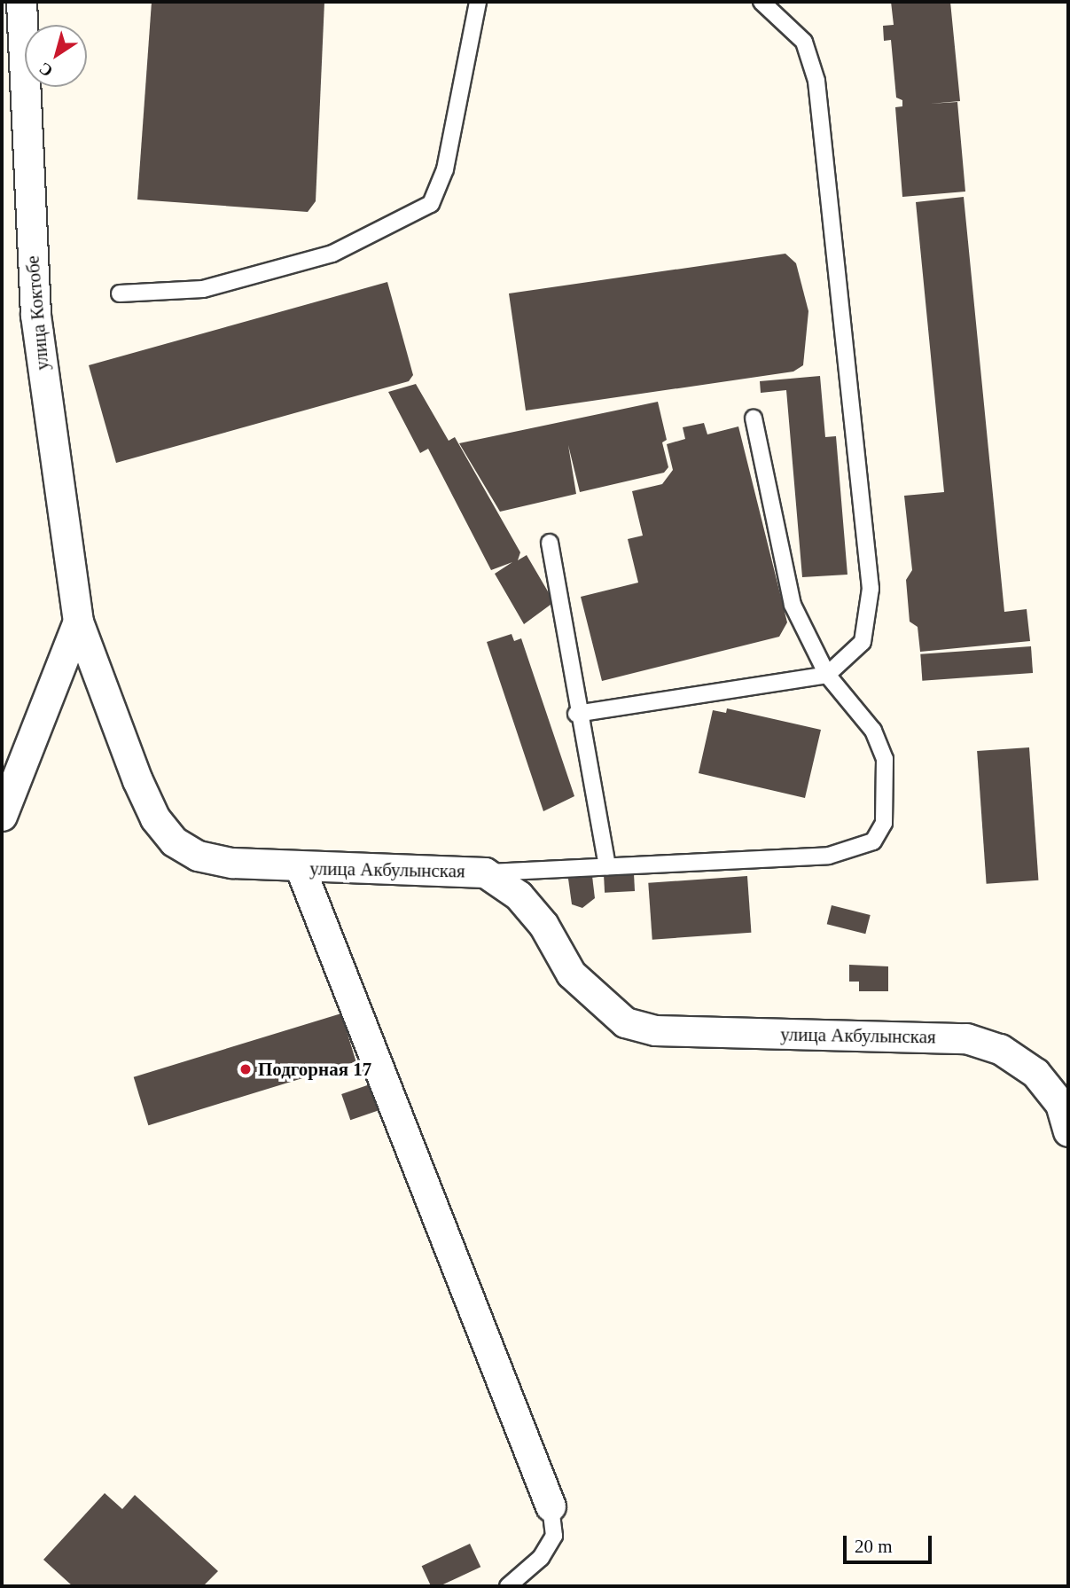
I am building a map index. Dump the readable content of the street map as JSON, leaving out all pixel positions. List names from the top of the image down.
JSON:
{
  "streets": {
    "street": ["улица Коктобе", "улица Акбулынская"]
  },
  "crossings": [
    ["улица Коктобе", "улица Акбулынская"]
  ],
  "places": ["Подгорная 17"],
  "scale_bar": "20 m",
  "north": "bottom left"
}
